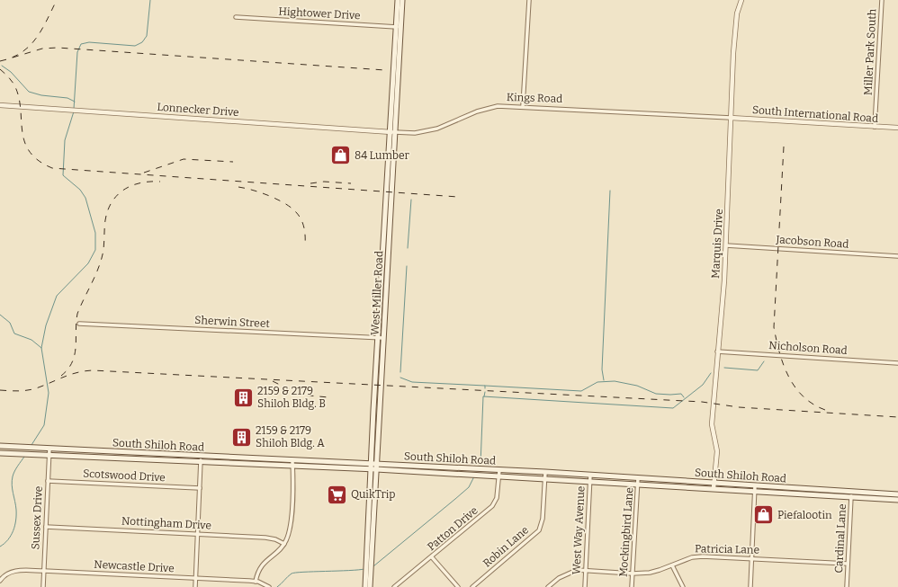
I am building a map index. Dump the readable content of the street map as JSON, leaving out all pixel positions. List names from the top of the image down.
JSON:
{
  "streets": {
    "main road": ["West Miller Road", "South Shiloh Road"],
    "street": [
      "Hightower Drive",
      "Miller Park South",
      "Kings Road",
      "Lonnecker Drive",
      "South International Road",
      "Jacobson Road",
      "Marquis Drive",
      "Sherwin Street",
      "Nicholson Road",
      "Scotswood Drive",
      "Sussex Drive",
      "Nottingham Drive",
      "Patton Drive",
      "West Way Avenue",
      "Mockingbird Lane",
      "Cardinal Lane",
      "Robin Lane",
      "Patricia Lane",
      "Newcastle Drive"
    ]
  },
  "crossings": [
    ["Hightower Drive", "West Miller Road"],
    ["Miller Park South", "South International Road"],
    ["Kings Road", "Lonnecker Drive"],
    ["Kings Road", "South International Road"],
    ["Kings Road", "Marquis Drive"],
    ["Kings Road", "West Miller Road"],
    ["Lonnecker Drive", "West Miller Road"],
    ["South International Road", "Marquis Drive"],
    ["Jacobson Road", "Marquis Drive"],
    ["Marquis Drive", "Nicholson Road"],
    ["Marquis Drive", "South Shiloh Road"],
    ["West Miller Road", "Sherwin Street"],
    ["West Miller Road", "South Shiloh Road"],
    ["South Shiloh Road", "Sussex Drive"],
    ["South Shiloh Road", "Patton Drive"],
    ["South Shiloh Road", "West Way Avenue"],
    ["South Shiloh Road", "Mockingbird Lane"],
    ["South Shiloh Road", "Cardinal Lane"],
    ["South Shiloh Road", "Robin Lane"],
    ["Scotswood Drive", "Sussex Drive"],
    ["Sussex Drive", "Nottingham Drive"],
    ["Sussex Drive", "Newcastle Drive"],
    ["West Way Avenue", "Patricia Lane"],
    ["Mockingbird Lane", "Patricia Lane"],
    ["Cardinal Lane", "Patricia Lane"]
  ],
  "places": {
    "shop": ["84 Lumber", "Piefalootin"],
    "building": ["2159 & 2179 Shiloh Bldg. B", "2159 & 2179 Shiloh Bldg. A"],
    "supermarket": ["QuikTrip"]
  }
}
